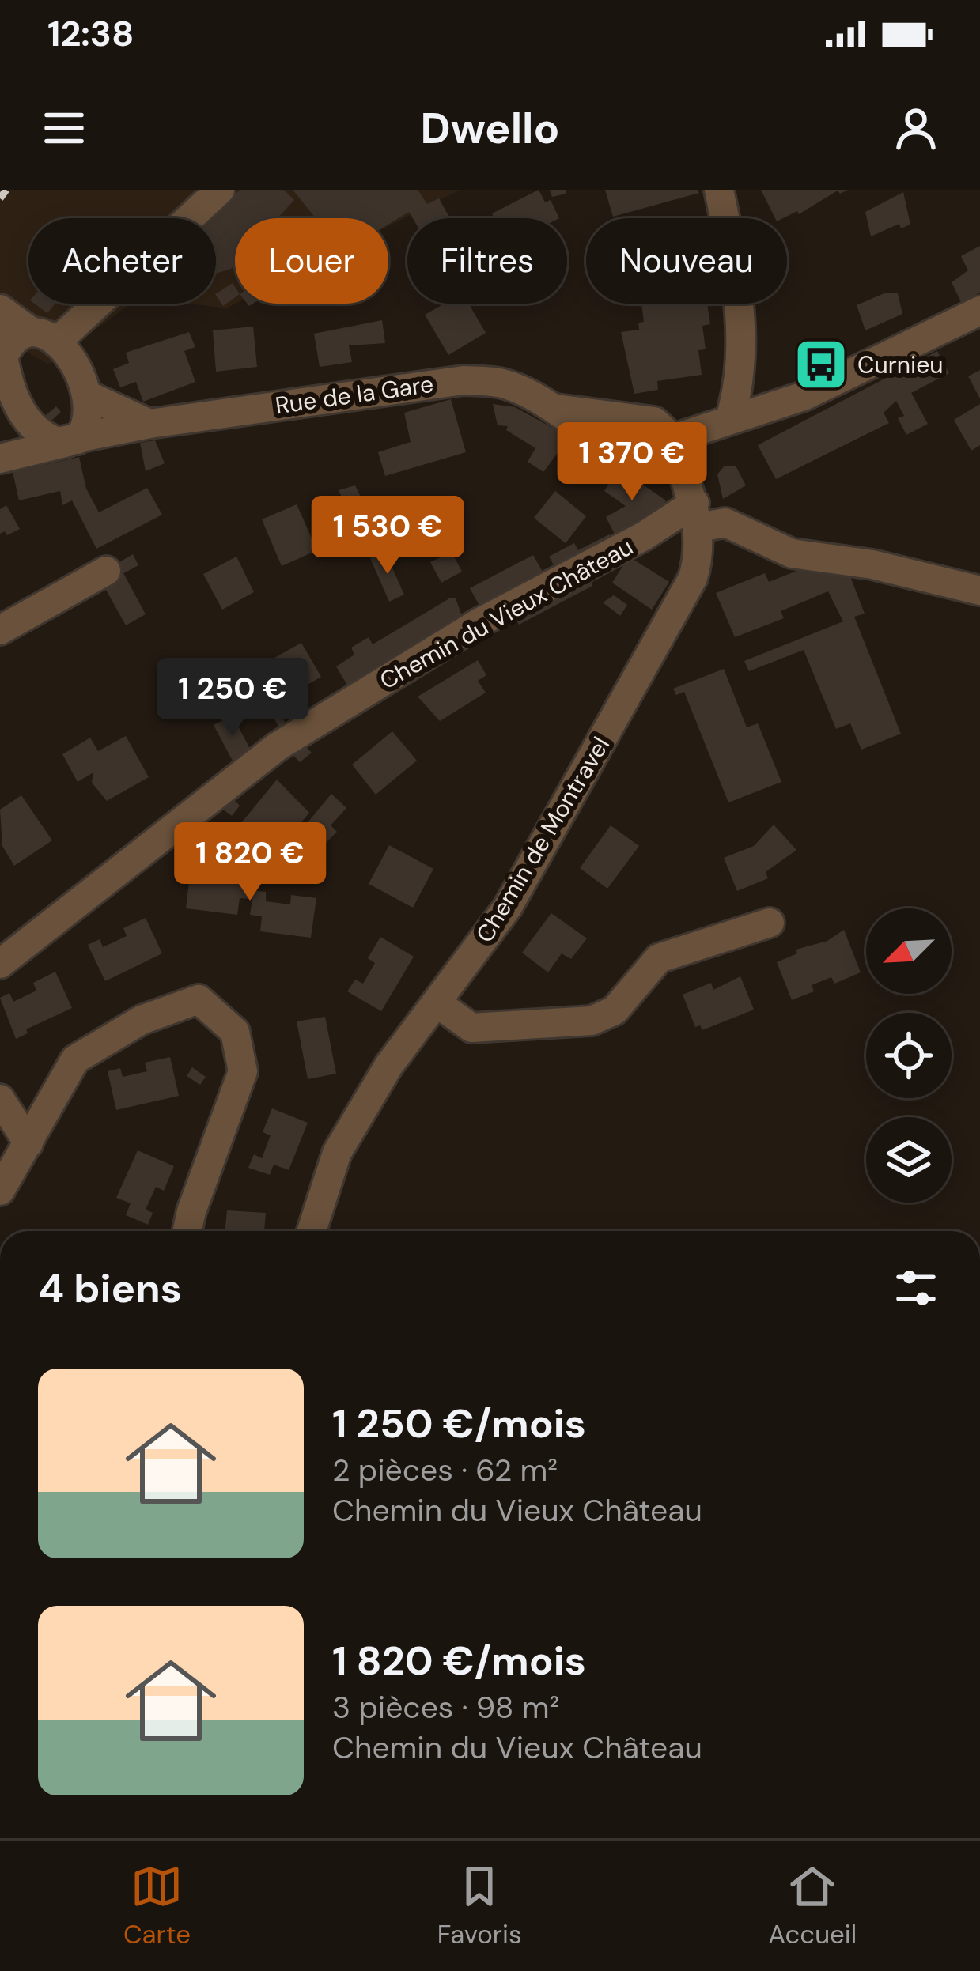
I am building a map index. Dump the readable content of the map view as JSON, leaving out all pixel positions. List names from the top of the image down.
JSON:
{
  "streets": {
    "street": ["Rue de la Gare", "Chemin du Vieux Château", "Chemin de Montravel"]
  },
  "crossings": [
    ["Chemin du Vieux Château", "Chemin de Montravel"]
  ],
  "places": {
    "bus stop": ["Curnieu"]
  },
  "north": "bottom left",
  "page": {
    "status": "12:38",
    "header": "Dwello",
    "chip": [
      "Acheter",
      "Louer",
      "Filtres",
      "Nouveau"
    ],
    "price": [
      "1 370 €",
      "1 530 €",
      "1 250 €",
      "1 820 €"
    ],
    "heading": "4 biens",
    "list": [
      {
        "name": "1 250 €/mois",
        "note": "2 pièces · 62 m² · Chemin du Vieux Château"
      },
      {
        "name": "1 820 €/mois",
        "note": "3 pièces · 98 m² · Chemin du Vieux Château"
      }
    ],
    "tabs": ["Carte", "Favoris", "Accueil"]
  }
}
